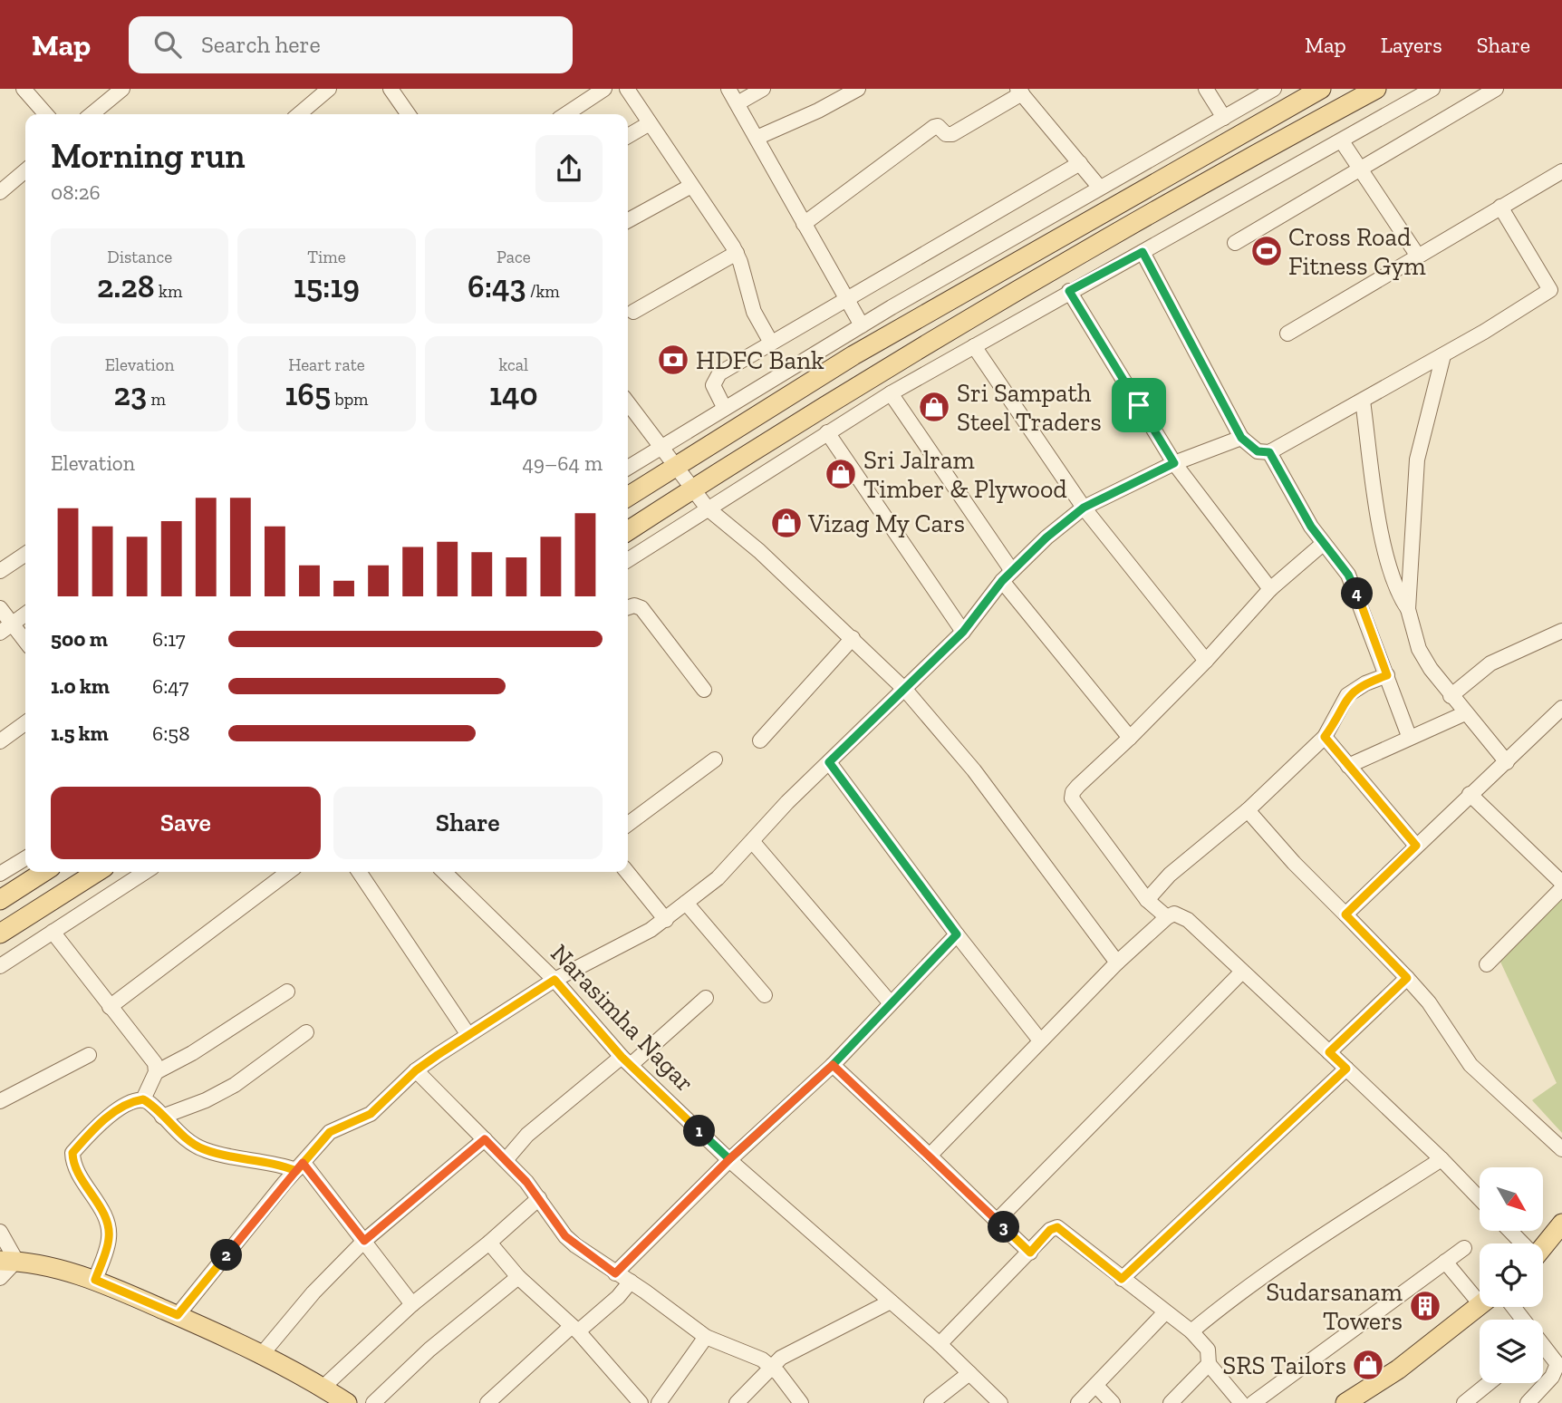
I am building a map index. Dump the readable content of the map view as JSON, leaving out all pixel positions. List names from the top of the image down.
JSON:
{
  "streets": {
    "street": ["Narasimha Nagar"]
  },
  "places": {
    "sports": ["Cross Road Fitness Gym"],
    "bank": ["HDFC Bank"],
    "shop": [
      "Sri Sampath Steel Traders",
      "Sri Jalram Timber & Plywood",
      "Vizag My Cars",
      "SRS Tailors"
    ],
    "building": ["Sudarsanam Towers"]
  },
  "north": "bottom right",
  "page": {
    "header": "Map",
    "search": "Search here",
    "nav": ["Map", "Layers", "Share"],
    "heading": ["Morning run", "08:26"],
    "stats": [
      ["Distance", "2.28 km"],
      ["Time", "15:19"],
      ["Pace", "6:43 /km"],
      ["Elevation", "23 m"],
      ["Heart rate", "165 bpm"],
      ["kcal", "140"]
    ],
    "chart": ["Elevation", "49–64 m"],
    "pins": [
      "4",
      "1",
      "3",
      "2"
    ],
    "list": [
      {
        "name": "500 m",
        "note": "6:17"
      },
      {
        "name": "1.0 km",
        "note": "6:47"
      },
      {
        "name": "1.5 km",
        "note": "6:58"
      }
    ],
    "buttons": ["Save", "Share"]
  }
}
